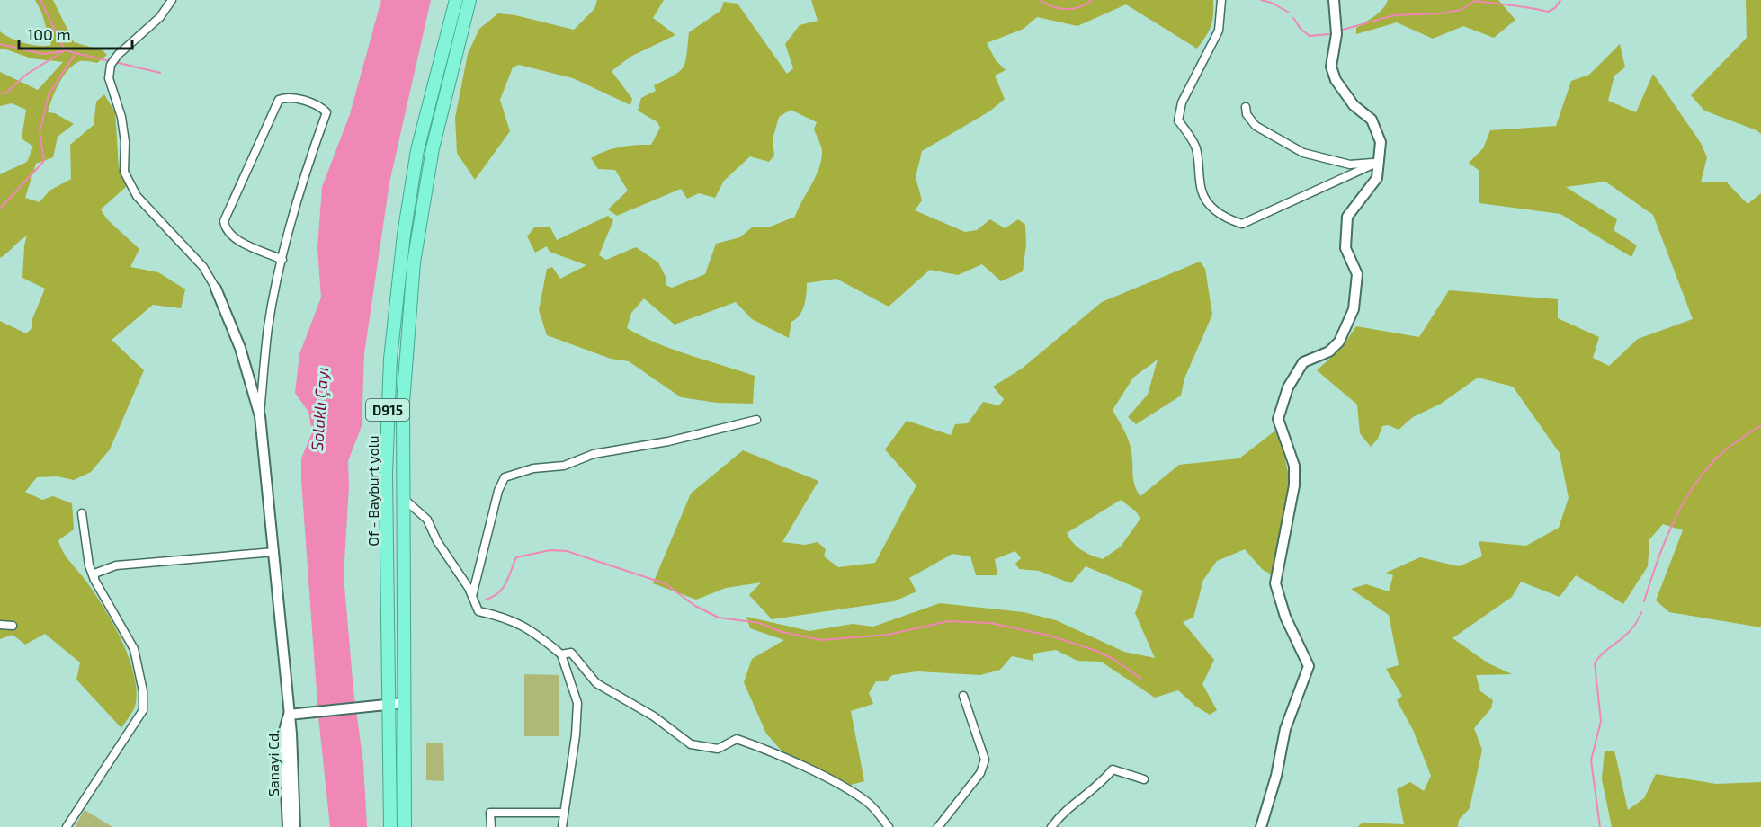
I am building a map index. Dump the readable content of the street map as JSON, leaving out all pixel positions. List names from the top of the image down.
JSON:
{
  "streets": {
    "highway": ["D915", "Of - Bayburt yolu"],
    "street": ["Sanayi Cd."]
  },
  "water": ["Solaklı Çayı"],
  "scale_bar": "100 m"
}
